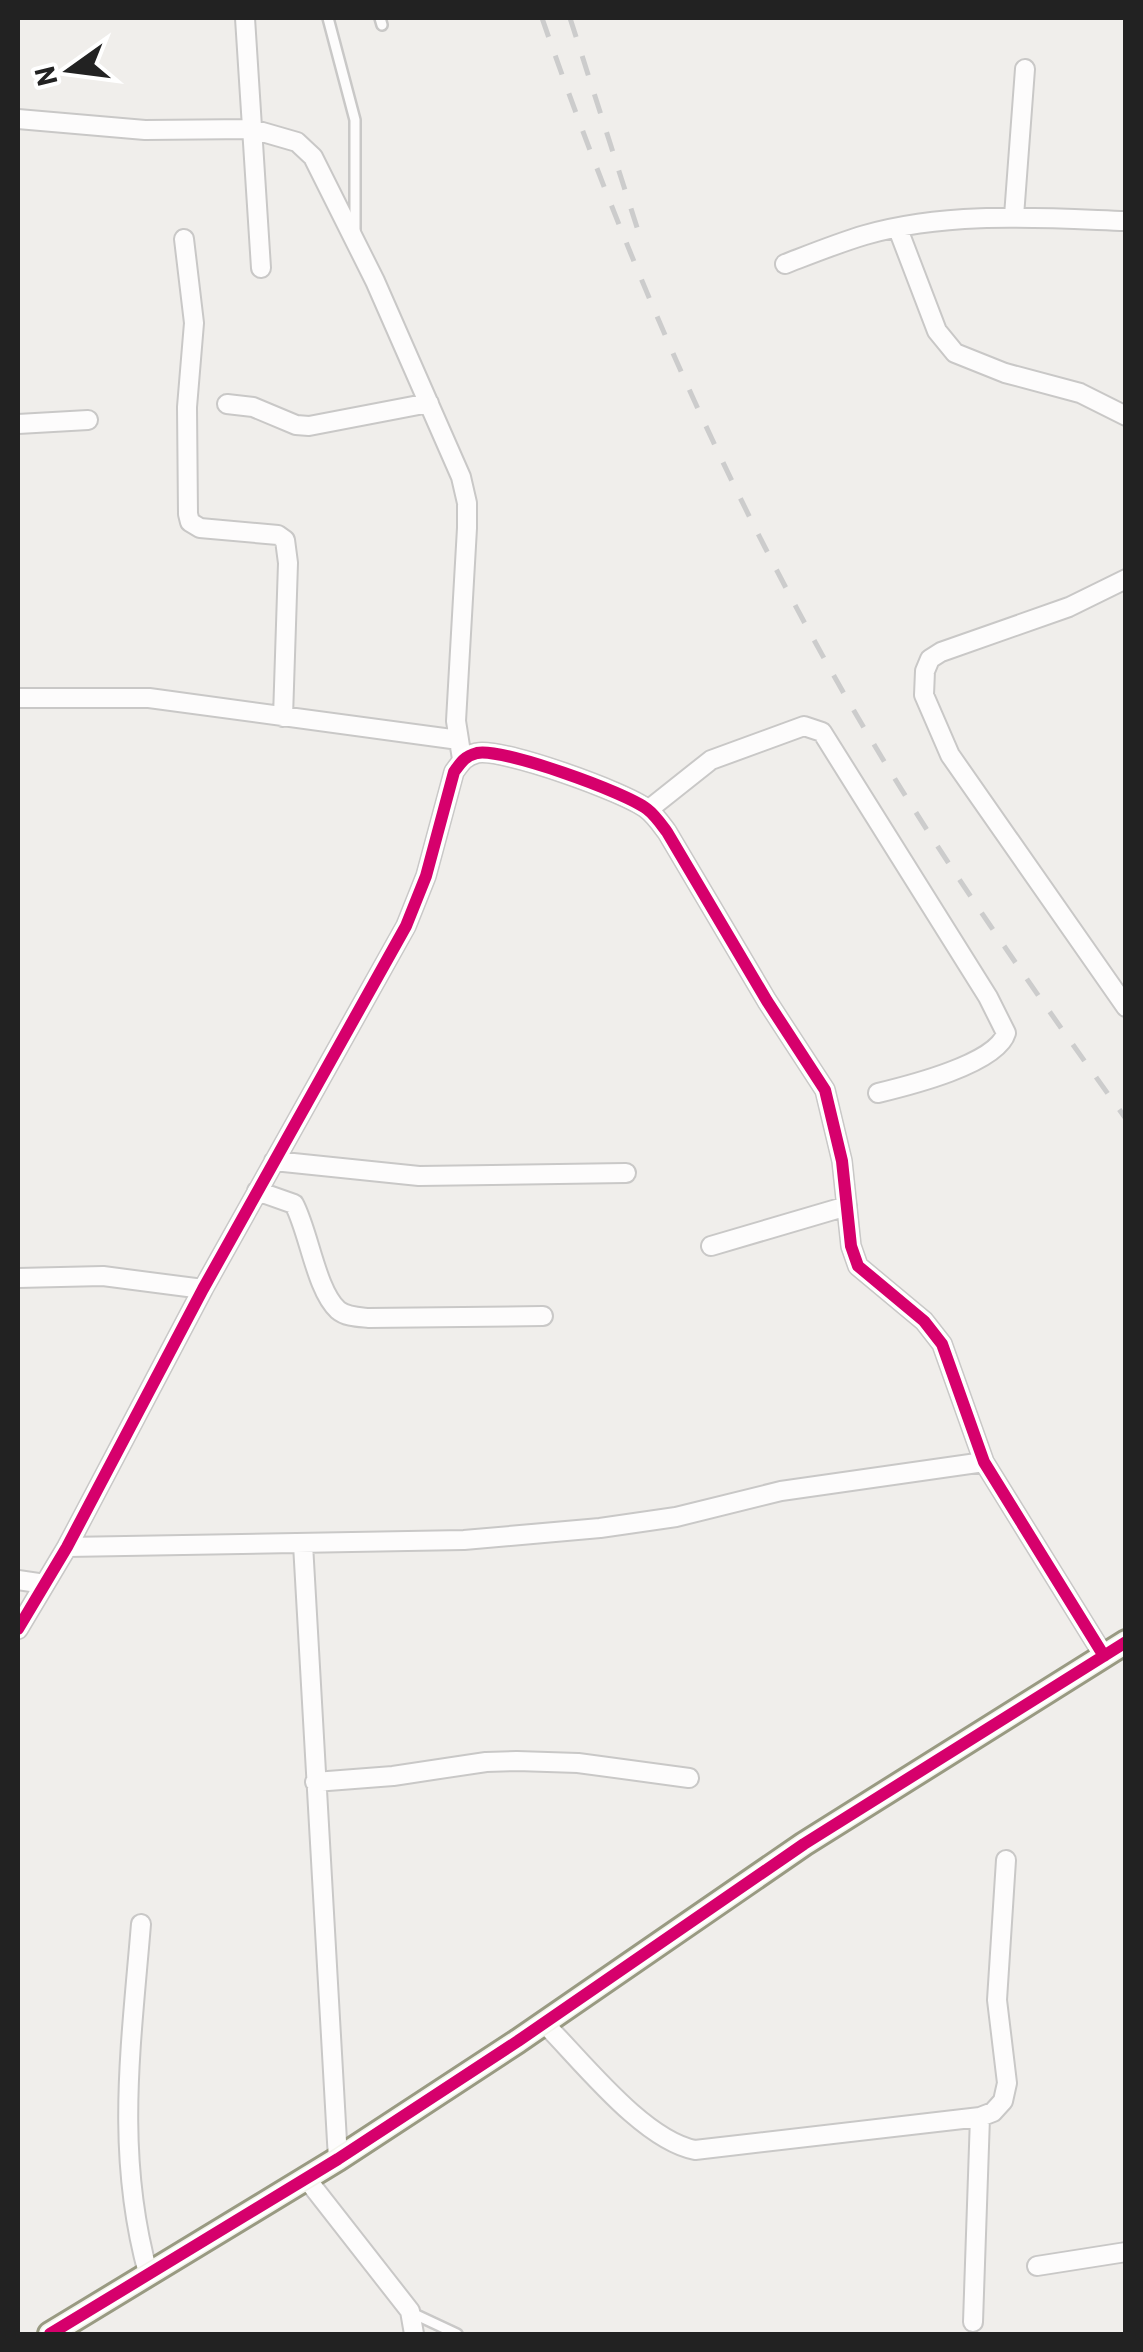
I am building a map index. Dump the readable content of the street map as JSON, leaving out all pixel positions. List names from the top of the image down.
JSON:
{
  "north": "left"
}
